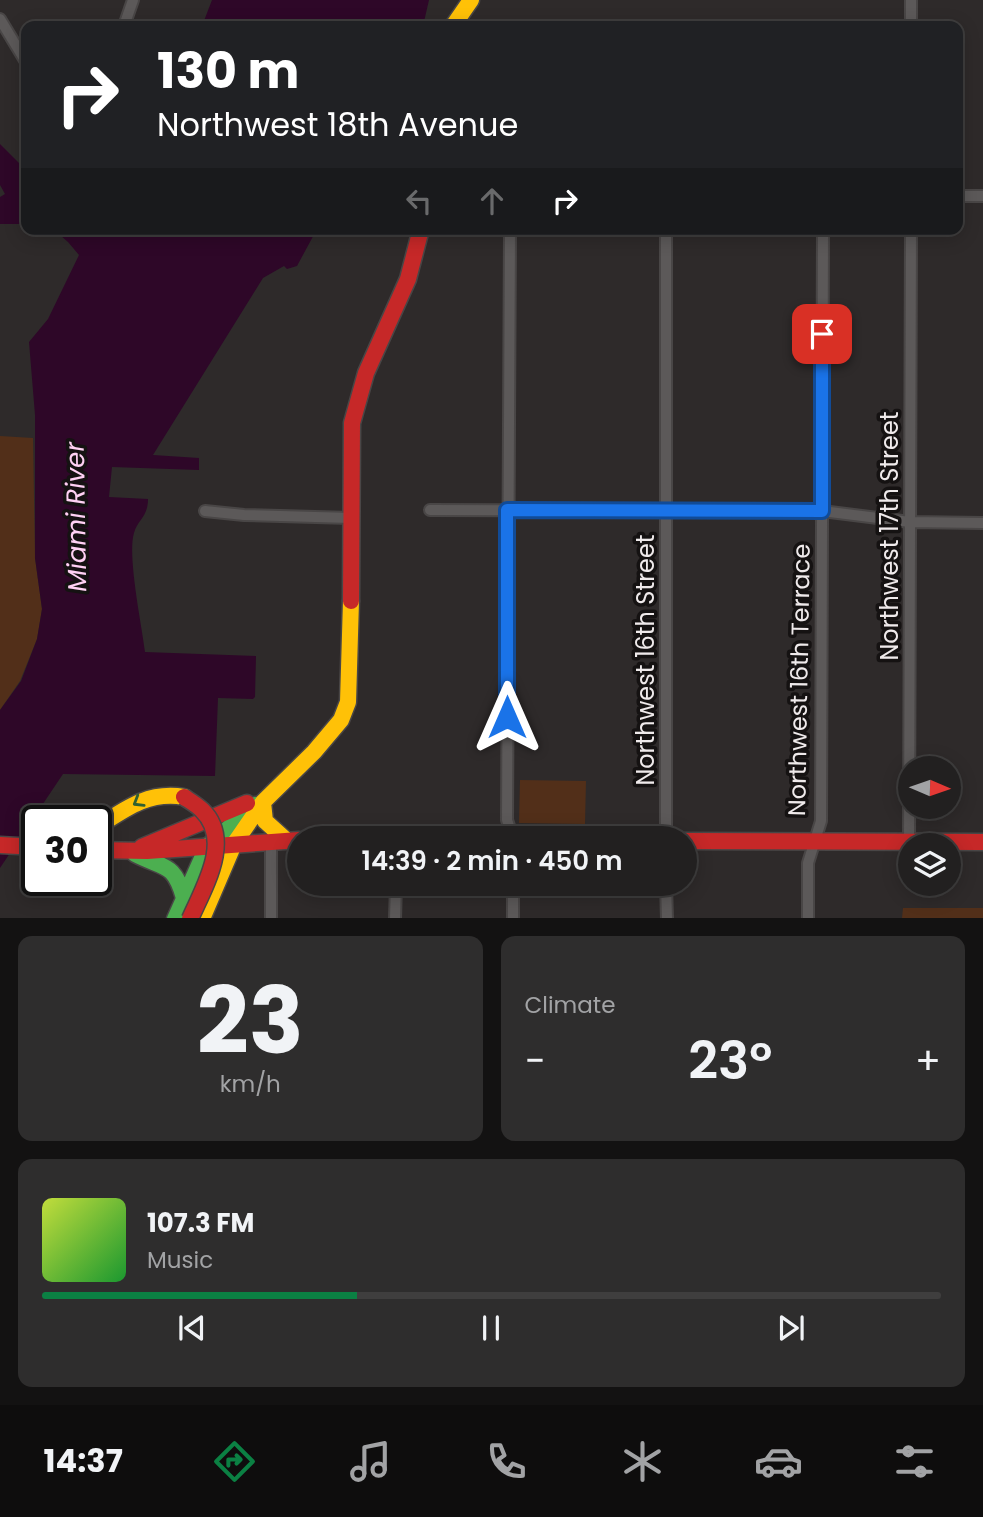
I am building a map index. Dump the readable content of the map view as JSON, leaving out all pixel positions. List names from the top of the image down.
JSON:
{
  "streets": {
    "street": ["Northwest 17th Street", "Northwest 16th Street", "Northwest 16th Terrace"]
  },
  "water": ["Miami River"],
  "north": "right",
  "page": {
    "turn": ["130 m", "Northwest 18th Avenue"],
    "limit": "30",
    "trip": "14:39 · 2 min · 450 m",
    "tile": [
      ["23", "km/h"],
      "Climate"
    ],
    "heat": ["−", "23°", "+"],
    "song": ["107.3 FM", "Music"],
    "tabs": "14:37"
  }
}
